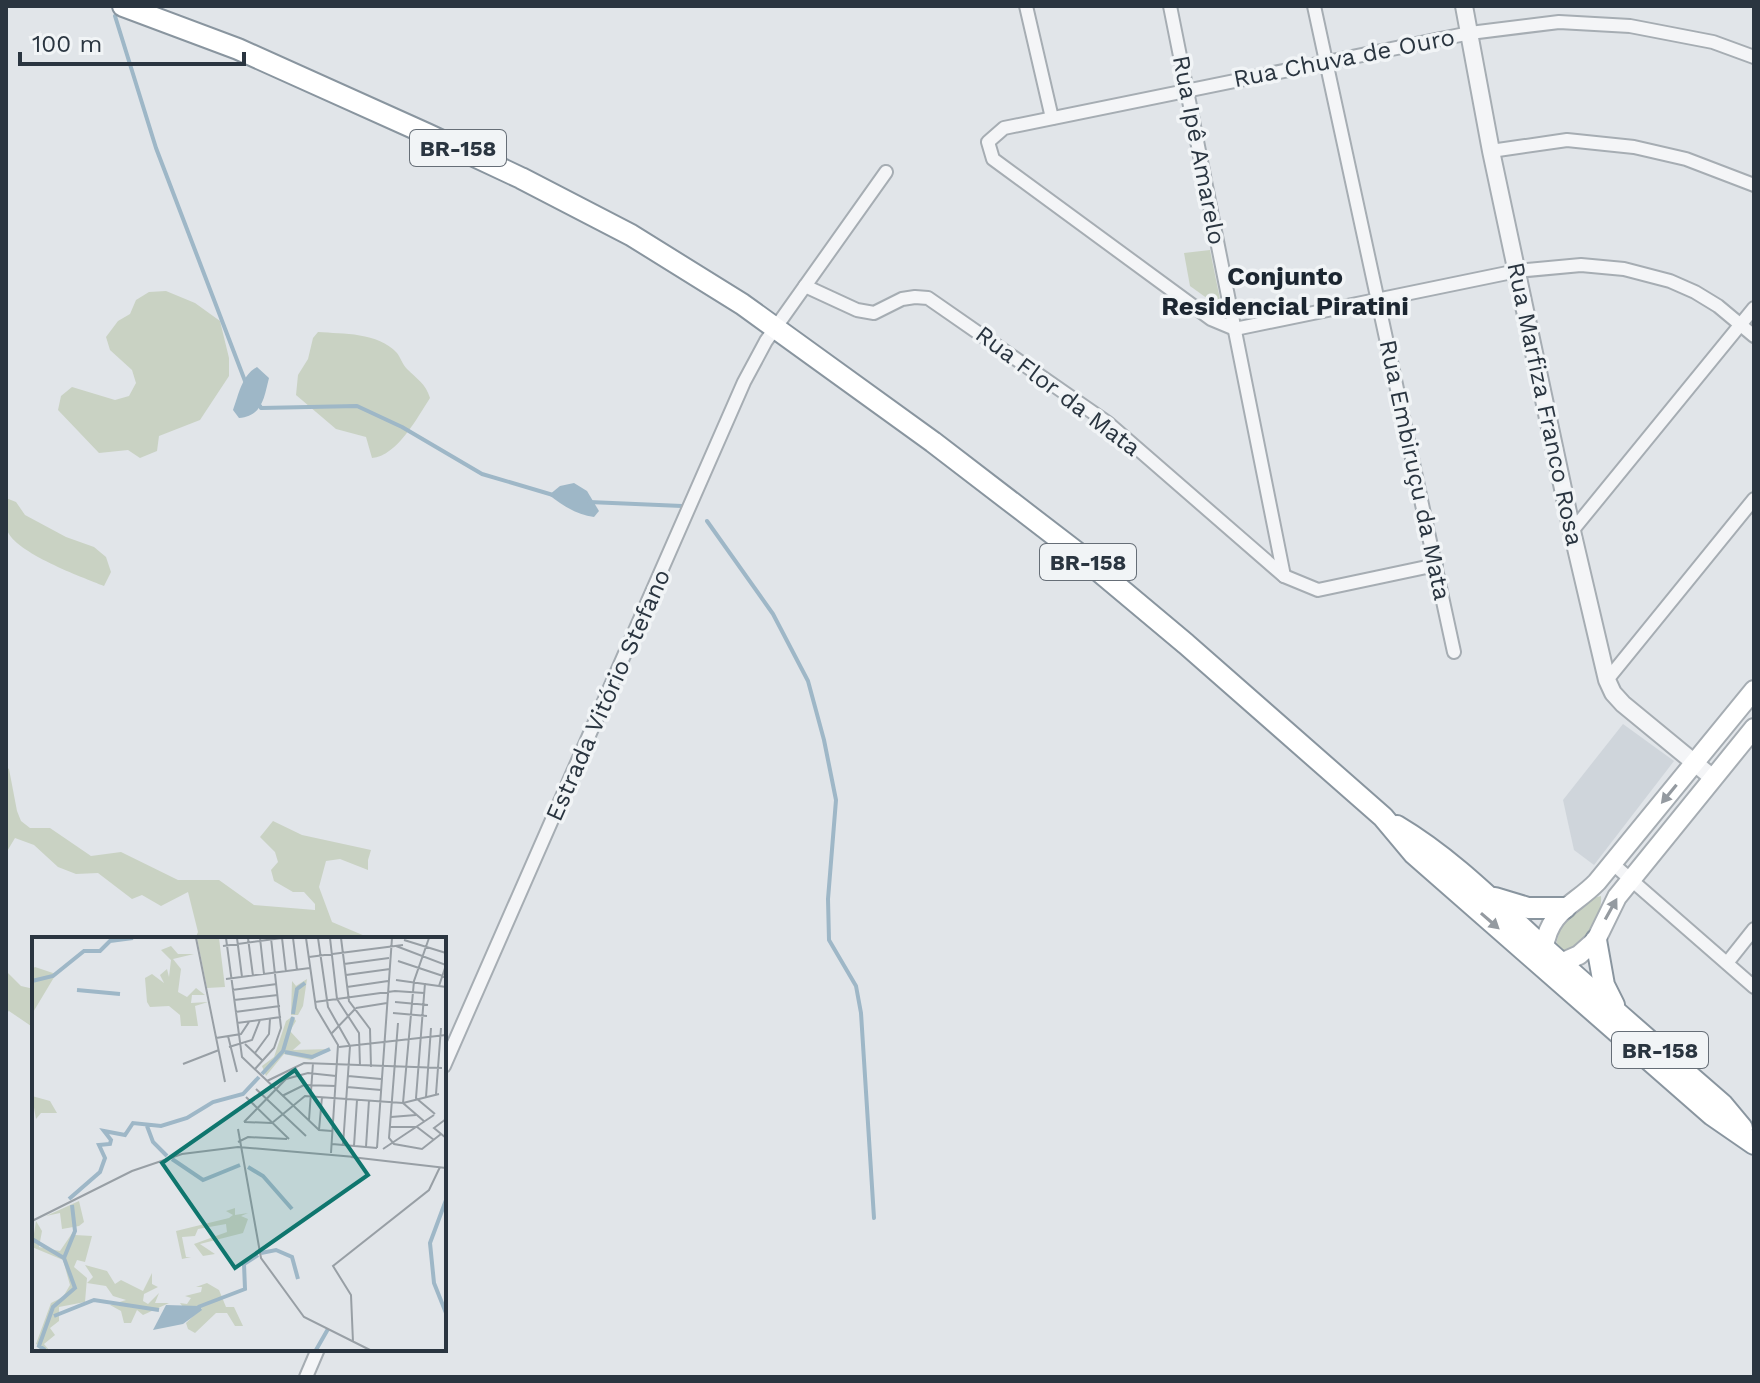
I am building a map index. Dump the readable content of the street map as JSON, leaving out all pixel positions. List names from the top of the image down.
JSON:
{
  "streets": {
    "highway": ["BR-158"],
    "street": [
      "Rua Chuva de Ouro",
      "Rua Ipê Amarelo",
      "Rua Flor da Mata",
      "Rua Marfiza Franco Rosa",
      "Rua Embiruçu da Mata",
      "Estrada Vitório Stefano"
    ]
  },
  "crossings": [
    ["Rua Chuva de Ouro", "Rua Ipê Amarelo"],
    ["Rua Chuva de Ouro", "Rua Marfiza Franco Rosa"],
    ["Rua Chuva de Ouro", "Rua Embiruçu da Mata"],
    ["BR-158", "Estrada Vitório Stefano"],
    ["Rua Ipê Amarelo", "Rua Flor da Mata"],
    ["Rua Flor da Mata", "Estrada Vitório Stefano"]
  ],
  "districts": ["Conjunto Residencial Piratini"],
  "scale_bar": "100 m"
}
